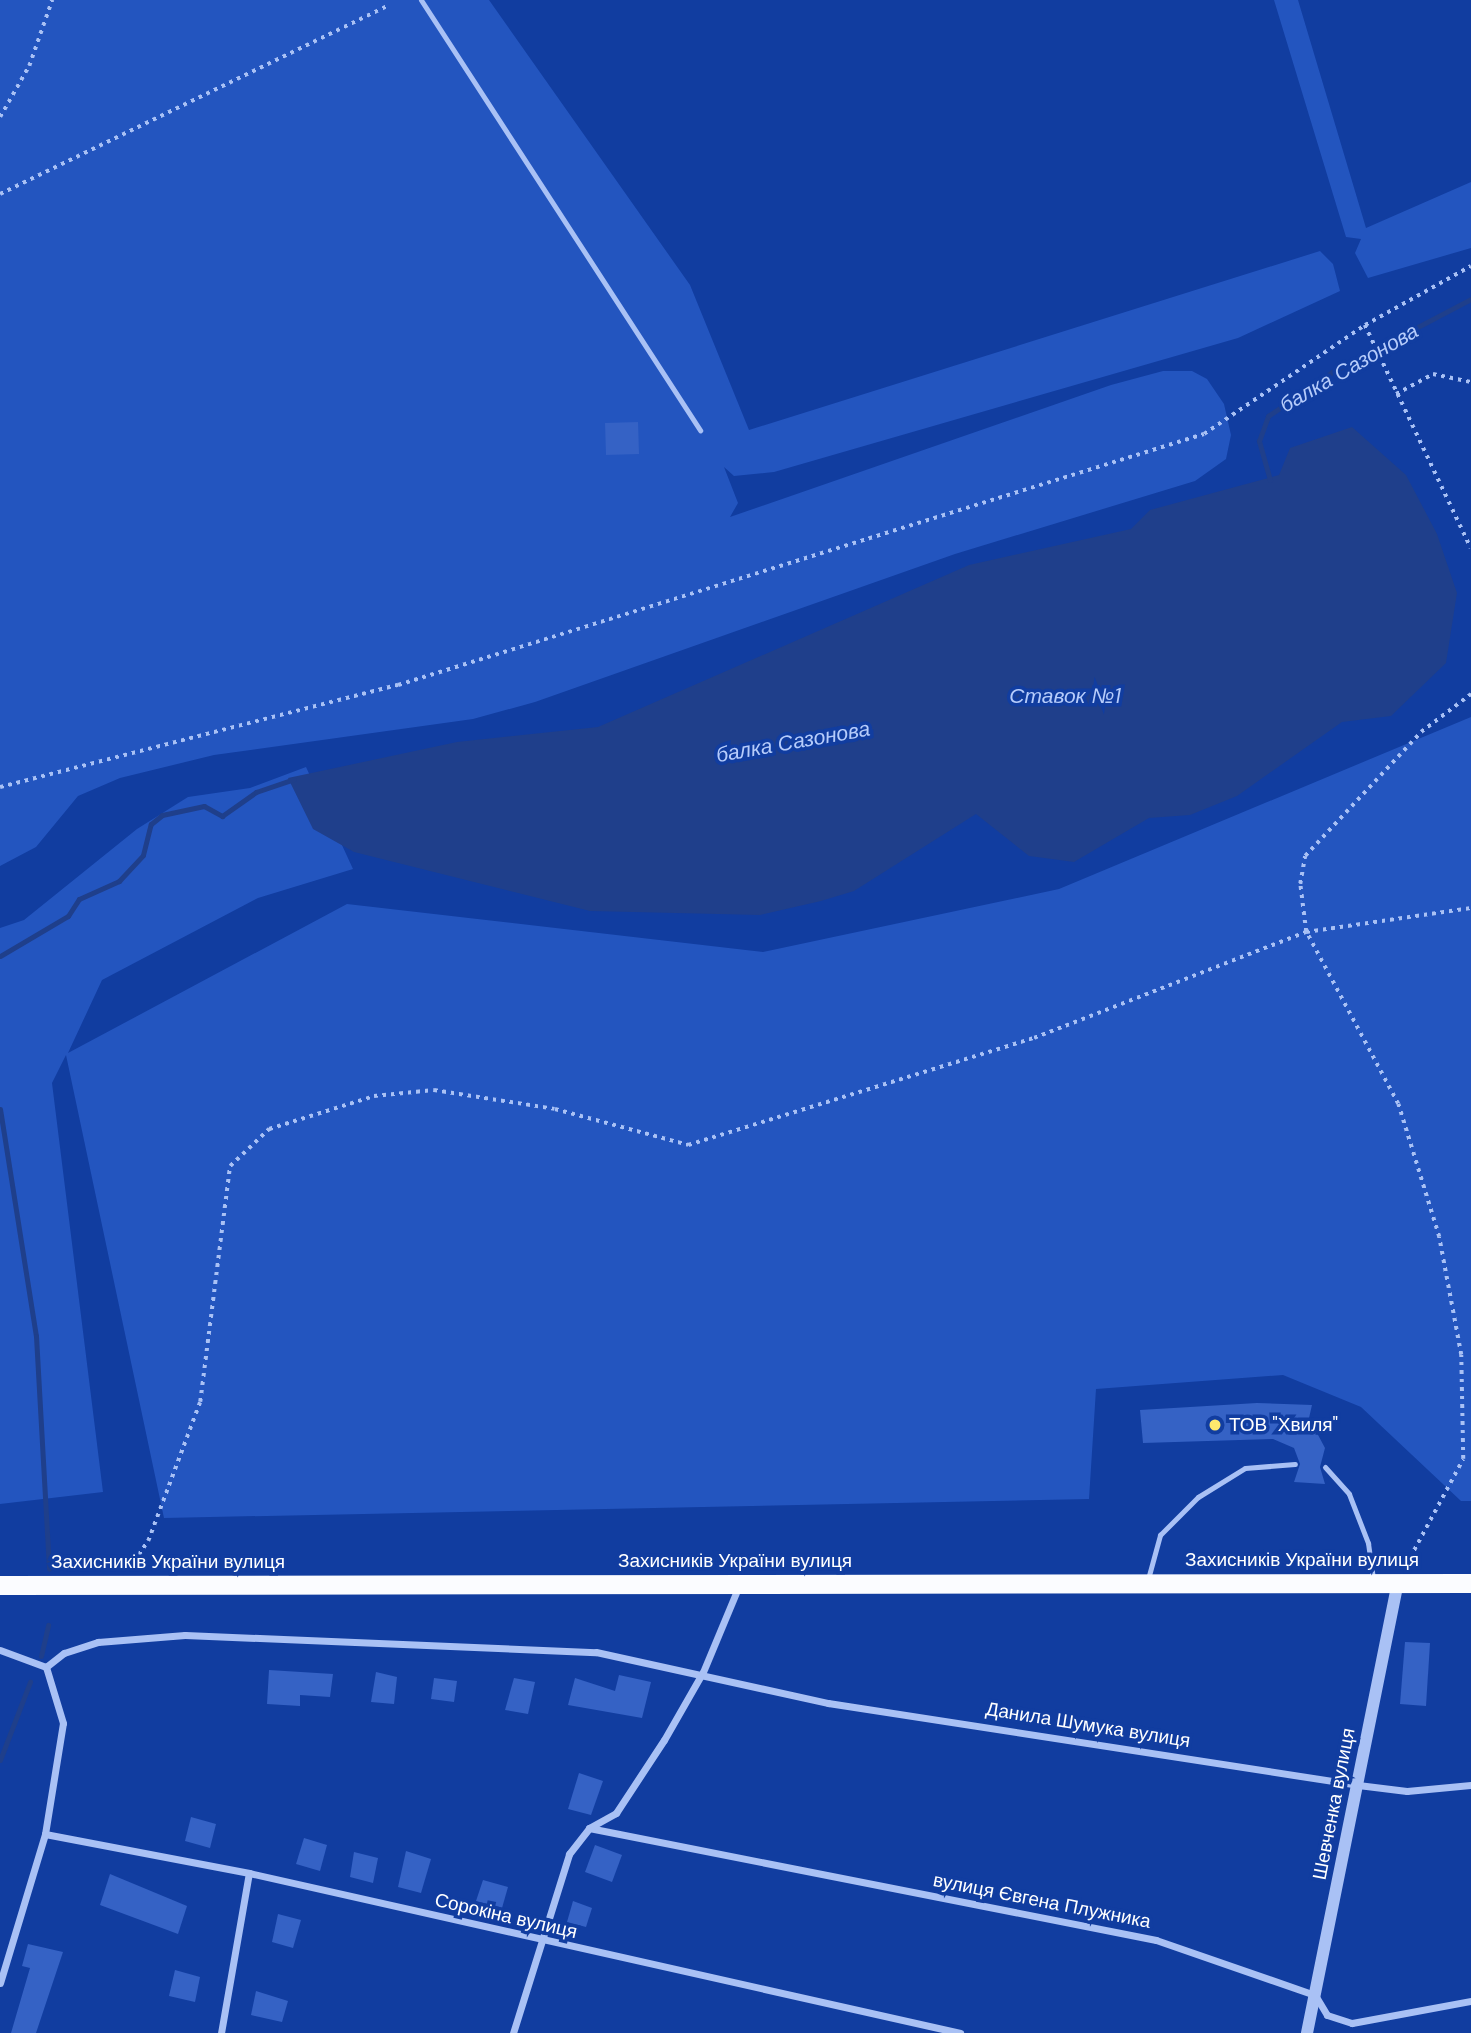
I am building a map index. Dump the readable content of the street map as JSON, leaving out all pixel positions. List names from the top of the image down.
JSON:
{
  "streets": {
    "highway": ["Захисників України вулиця"],
    "street": [
      "Данила Шумука вулиця",
      "Шевченка вулиця",
      "вулиця Євгена Плужника",
      "Сорокіна вулиця"
    ]
  },
  "crossings": [
    ["Захисників України вулиця", "Шевченка вулиця"],
    ["Данила Шумука вулиця", "Шевченка вулиця"],
    ["Шевченка вулиця", "вулиця Євгена Плужника"]
  ],
  "water": ["балка Сазонова", "Ставок №1"],
  "places": ["ТОВ \"Хвиля\""]
}
